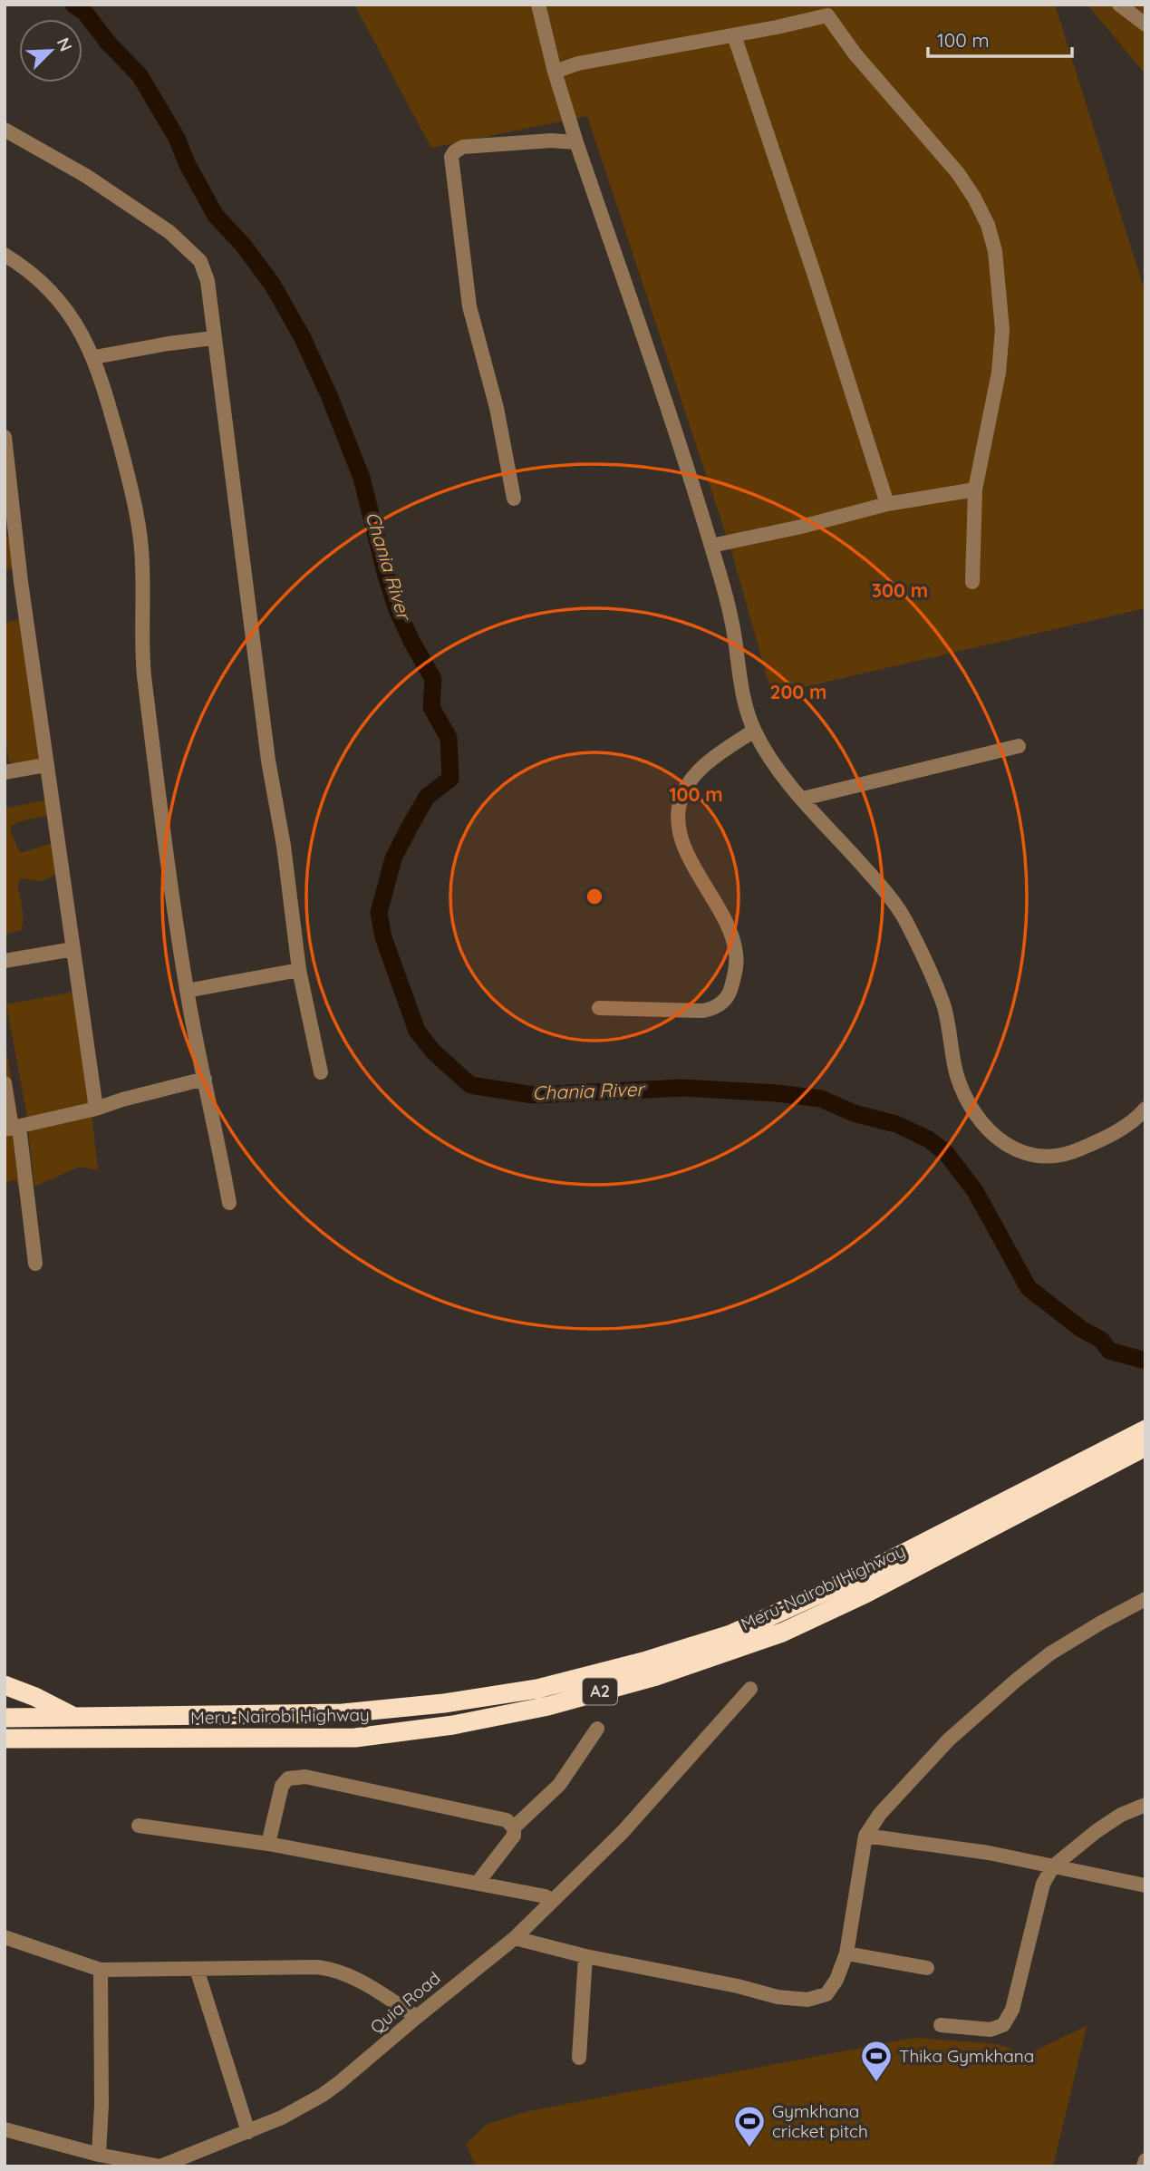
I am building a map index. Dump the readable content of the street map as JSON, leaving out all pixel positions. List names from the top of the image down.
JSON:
{
  "streets": {
    "highway": ["Meru-Nairobi Highway", "A2"],
    "street": ["Quia Road"]
  },
  "water": ["Chania River"],
  "places": {
    "sports": ["Thika Gymkhana", "Gymkhana cricket pitch"]
  },
  "scale_bar": "100 m",
  "north": "top right",
  "rings": ["300 m", "200 m", "100 m"]
}
